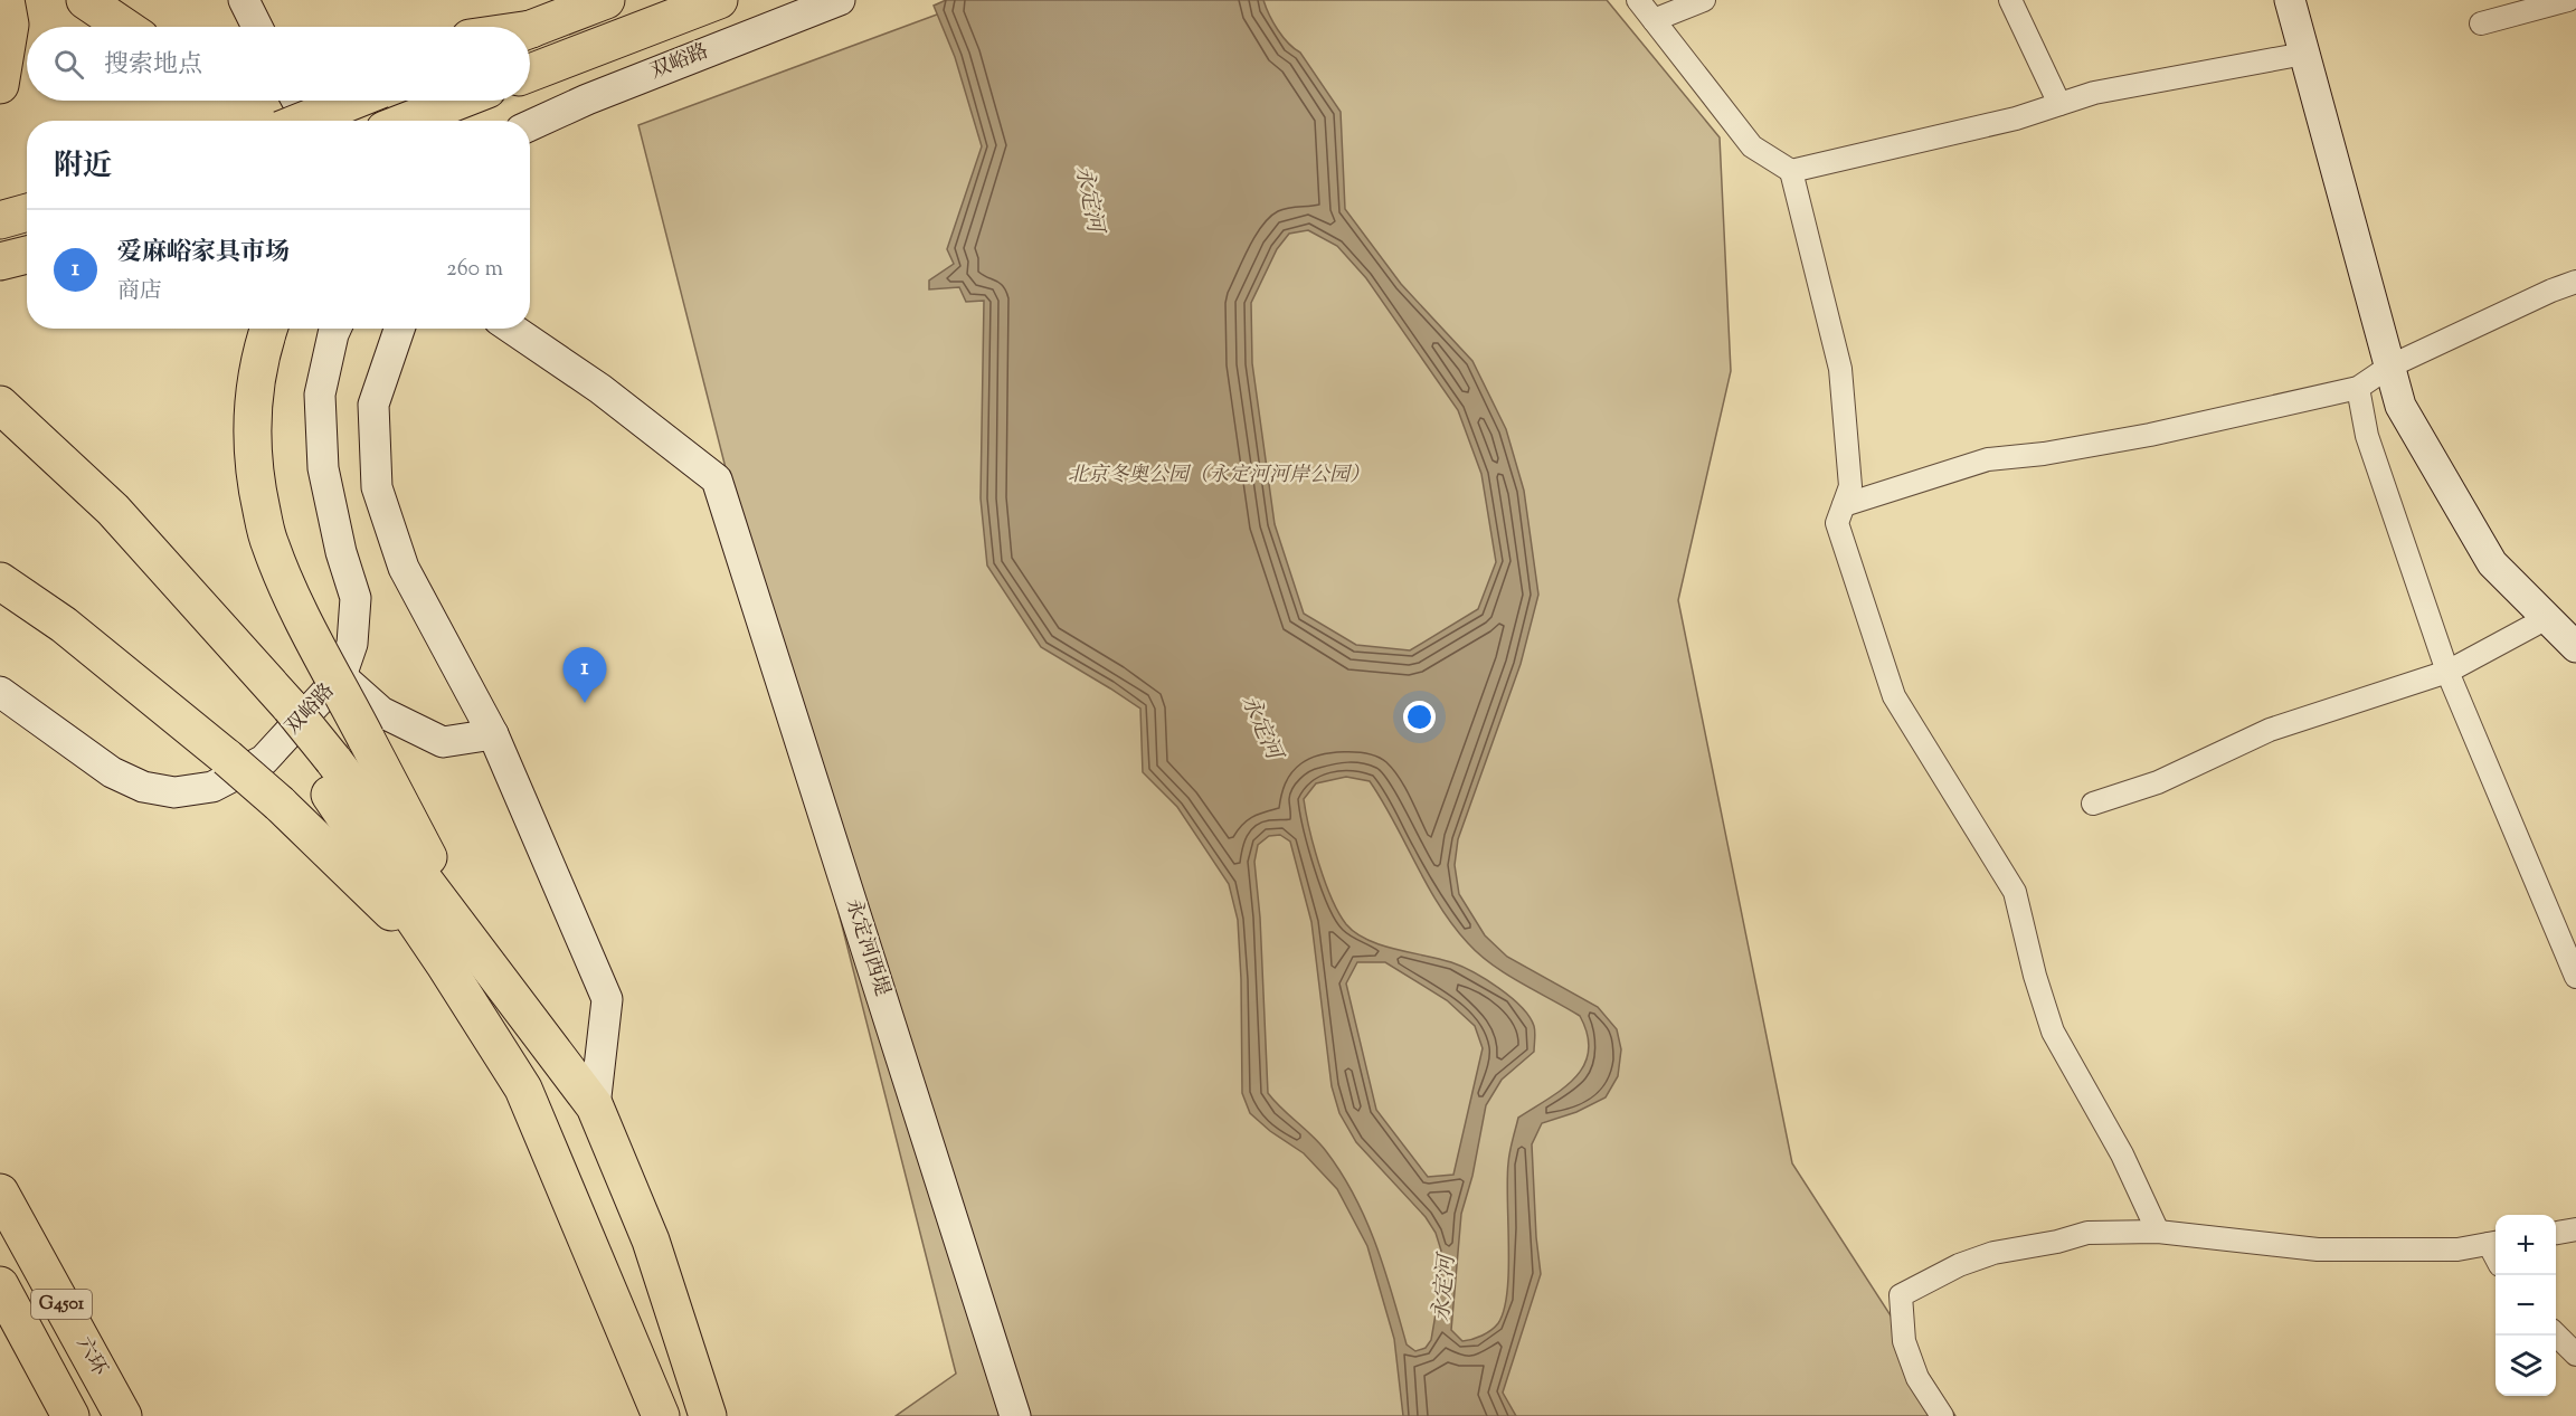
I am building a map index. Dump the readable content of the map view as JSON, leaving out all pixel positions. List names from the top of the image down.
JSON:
{
  "streets": {
    "highway": ["G4501", "六环"],
    "street": ["双峪路", "永定河西堤"]
  },
  "water": ["永定河"],
  "parks": ["北京冬奥公园（永定河河岸公园）"],
  "page": {
    "search": "搜索地点",
    "heading": "附近",
    "list": [
      {
        "mark": "1",
        "name": "爱麻峪家具市场",
        "note": "商店",
        "value": "260 m"
      }
    ],
    "pins": "1",
    "map_buttons": ["+", "−"]
  }
}
